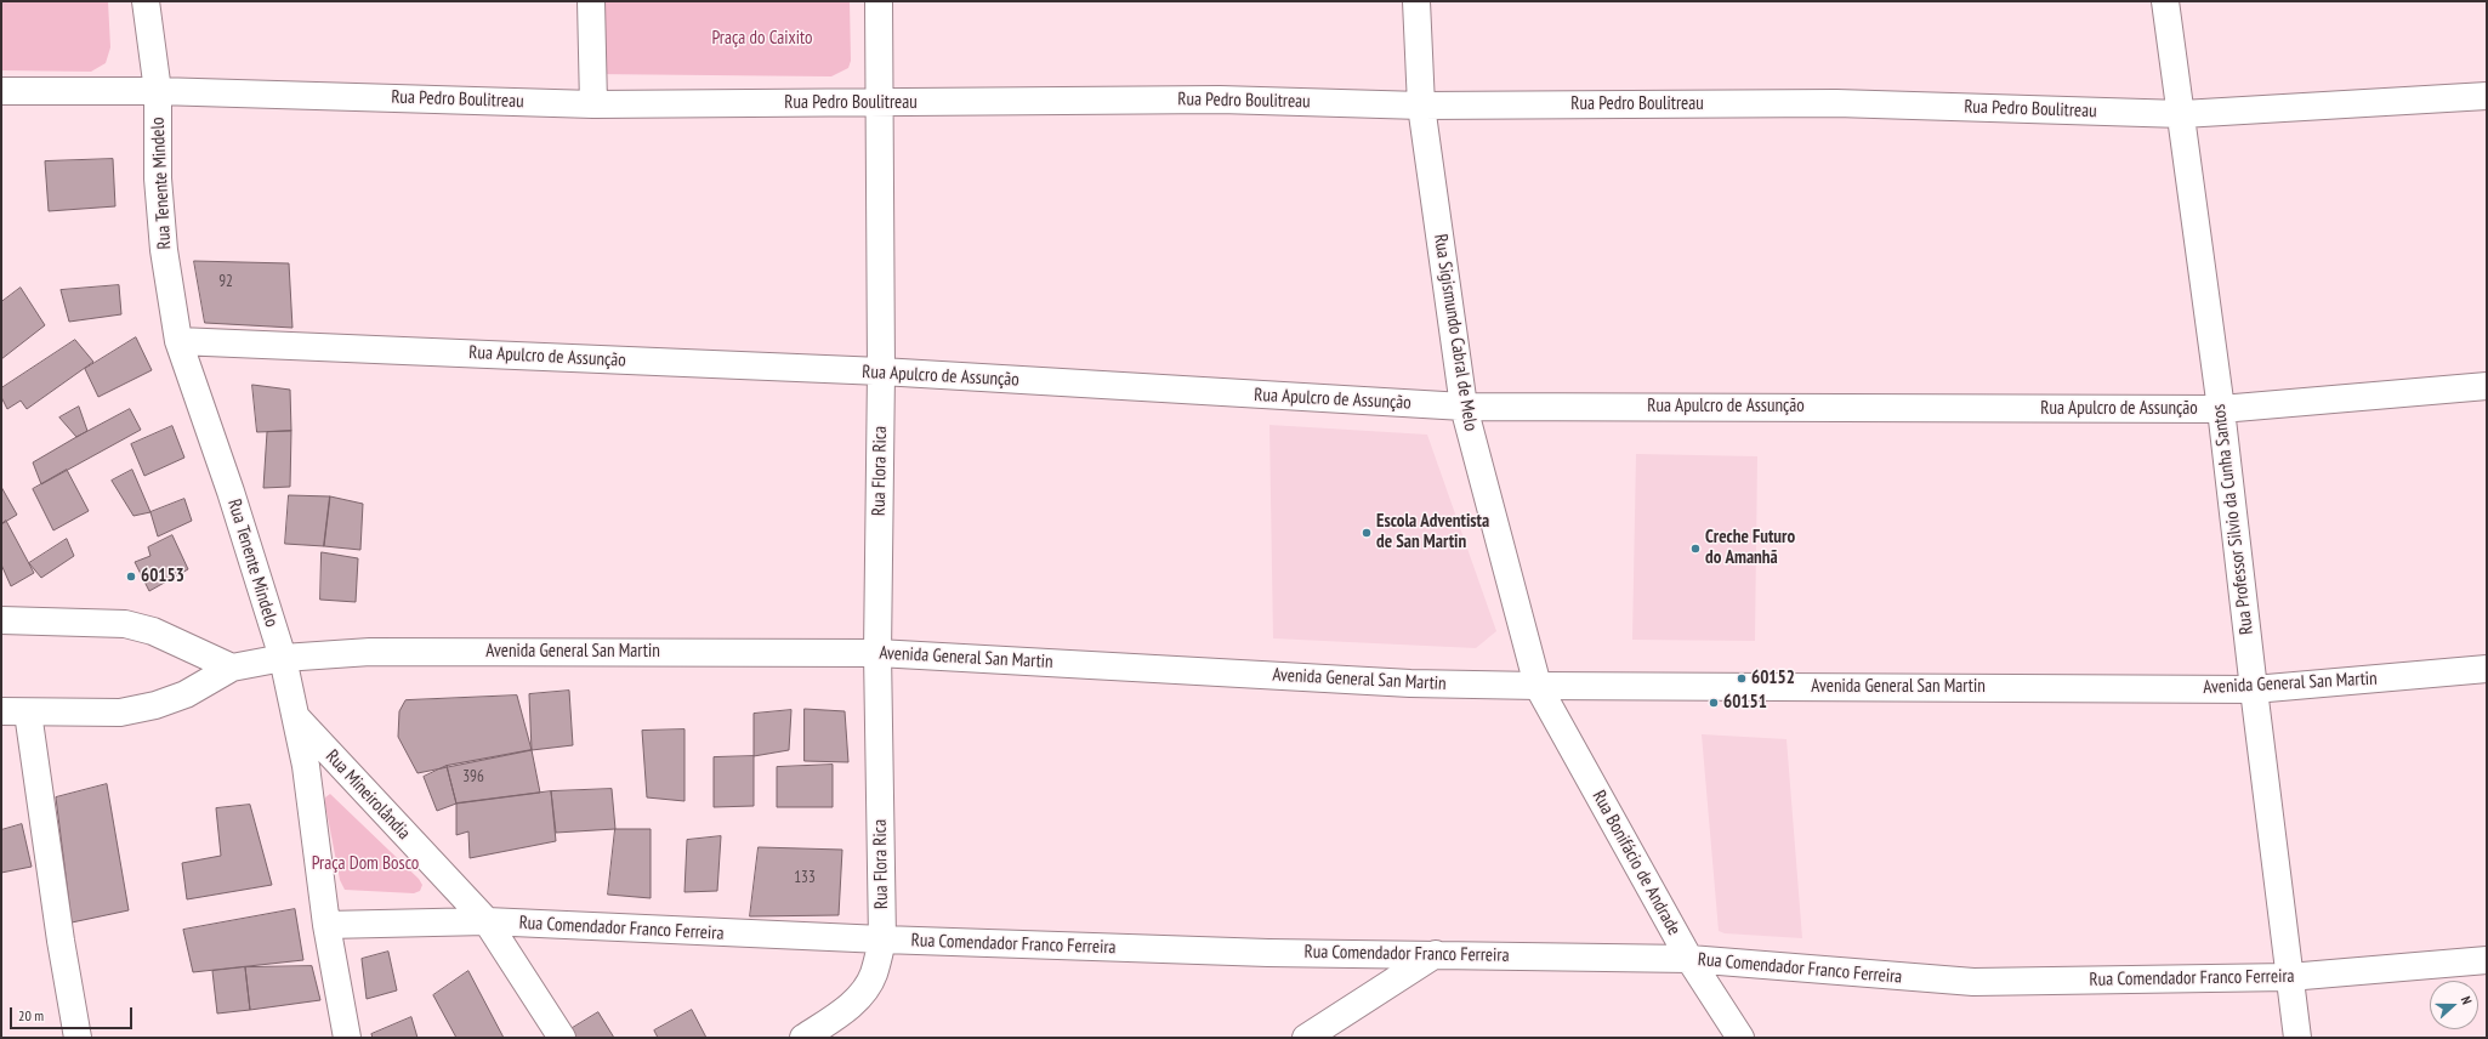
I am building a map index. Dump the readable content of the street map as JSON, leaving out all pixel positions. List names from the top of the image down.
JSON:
{
  "streets": {
    "street": [
      "Rua Pedro Boulitreau",
      "Rua Tenente Mindelo",
      "Rua Sigismundo Cabral de Melo",
      "Rua Apulcro de Assunção",
      "Rua Flora Rica",
      "Rua Professor Silvio da Cunha Santos",
      "Avenida General San Martin",
      "Rua Mineirolândia",
      "Rua Bonifácio de Andrade",
      "Rua Comendador Franco Ferreira"
    ]
  },
  "crossings": [
    ["Rua Pedro Boulitreau", "Rua Tenente Mindelo"],
    ["Rua Pedro Boulitreau", "Rua Sigismundo Cabral de Melo"],
    ["Rua Pedro Boulitreau", "Rua Flora Rica"],
    ["Rua Pedro Boulitreau", "Rua Professor Silvio da Cunha Santos"],
    ["Rua Tenente Mindelo", "Rua Apulcro de Assunção"],
    ["Rua Tenente Mindelo", "Avenida General San Martin"],
    ["Rua Tenente Mindelo", "Rua Mineirolândia"],
    ["Rua Tenente Mindelo", "Rua Comendador Franco Ferreira"],
    ["Rua Sigismundo Cabral de Melo", "Rua Apulcro de Assunção"],
    ["Rua Sigismundo Cabral de Melo", "Avenida General San Martin"],
    ["Rua Sigismundo Cabral de Melo", "Rua Bonifácio de Andrade"],
    ["Rua Apulcro de Assunção", "Rua Flora Rica"],
    ["Rua Apulcro de Assunção", "Rua Professor Silvio da Cunha Santos"],
    ["Rua Flora Rica", "Avenida General San Martin"],
    ["Rua Flora Rica", "Rua Comendador Franco Ferreira"],
    ["Rua Professor Silvio da Cunha Santos", "Avenida General San Martin"],
    ["Rua Professor Silvio da Cunha Santos", "Rua Comendador Franco Ferreira"],
    ["Avenida General San Martin", "Rua Bonifácio de Andrade"],
    ["Rua Mineirolândia", "Rua Comendador Franco Ferreira"],
    ["Rua Bonifácio de Andrade", "Rua Comendador Franco Ferreira"]
  ],
  "parks": ["Praça do Caixito", "Praça Dom Bosco"],
  "places": [
    "Escola Adventista de San Martin",
    "Creche Futuro do Amanhã",
    "60153",
    "60152",
    "60151"
  ],
  "house_numbers": ["92", "396", "133"],
  "scale_bar": "20 m",
  "north": "right"
}
